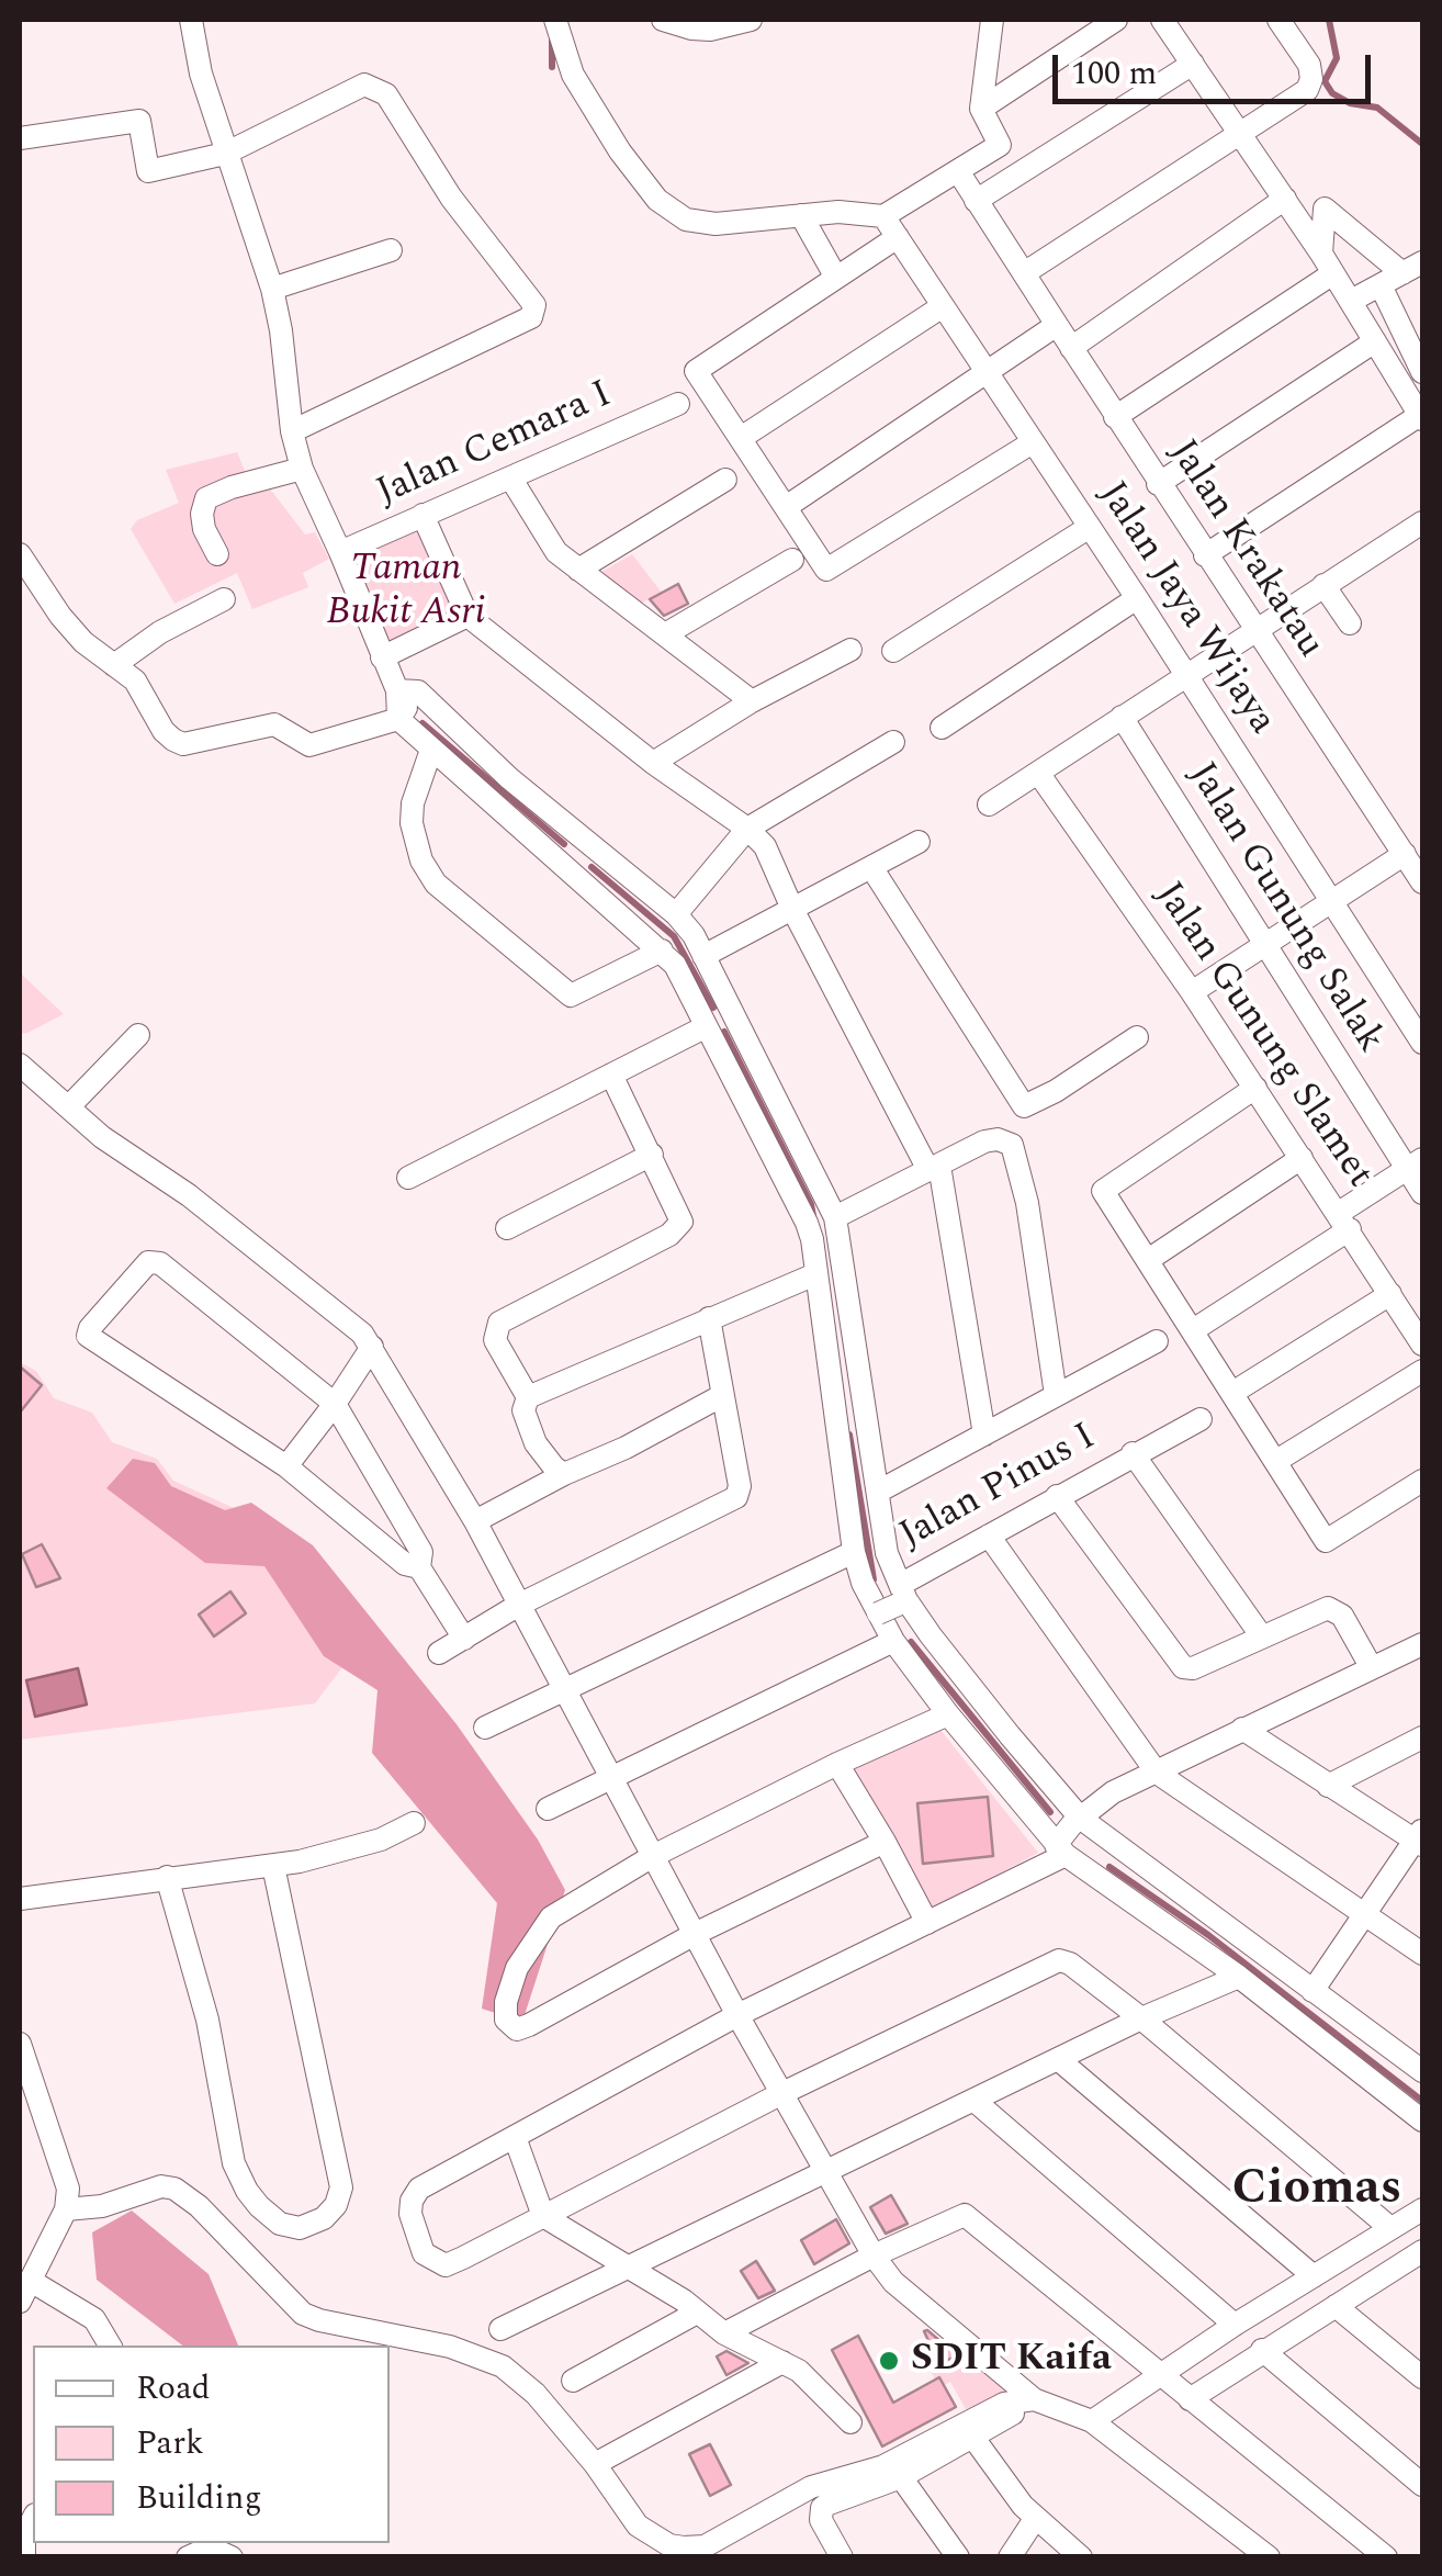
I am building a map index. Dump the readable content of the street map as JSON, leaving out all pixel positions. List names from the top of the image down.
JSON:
{
  "streets": {
    "street": [
      "Jalan Cemara I",
      "Jalan Krakatau",
      "Jalan Jaya Wijaya",
      "Jalan Gunung Salak",
      "Jalan Gunung Slamet",
      "Jalan Pinus I"
    ]
  },
  "districts": ["Ciomas"],
  "parks": ["Taman Bukit Asri"],
  "places": ["SDIT Kaifa"],
  "legend": ["Road", "Park", "Building"],
  "scale_bar": "100 m"
}
